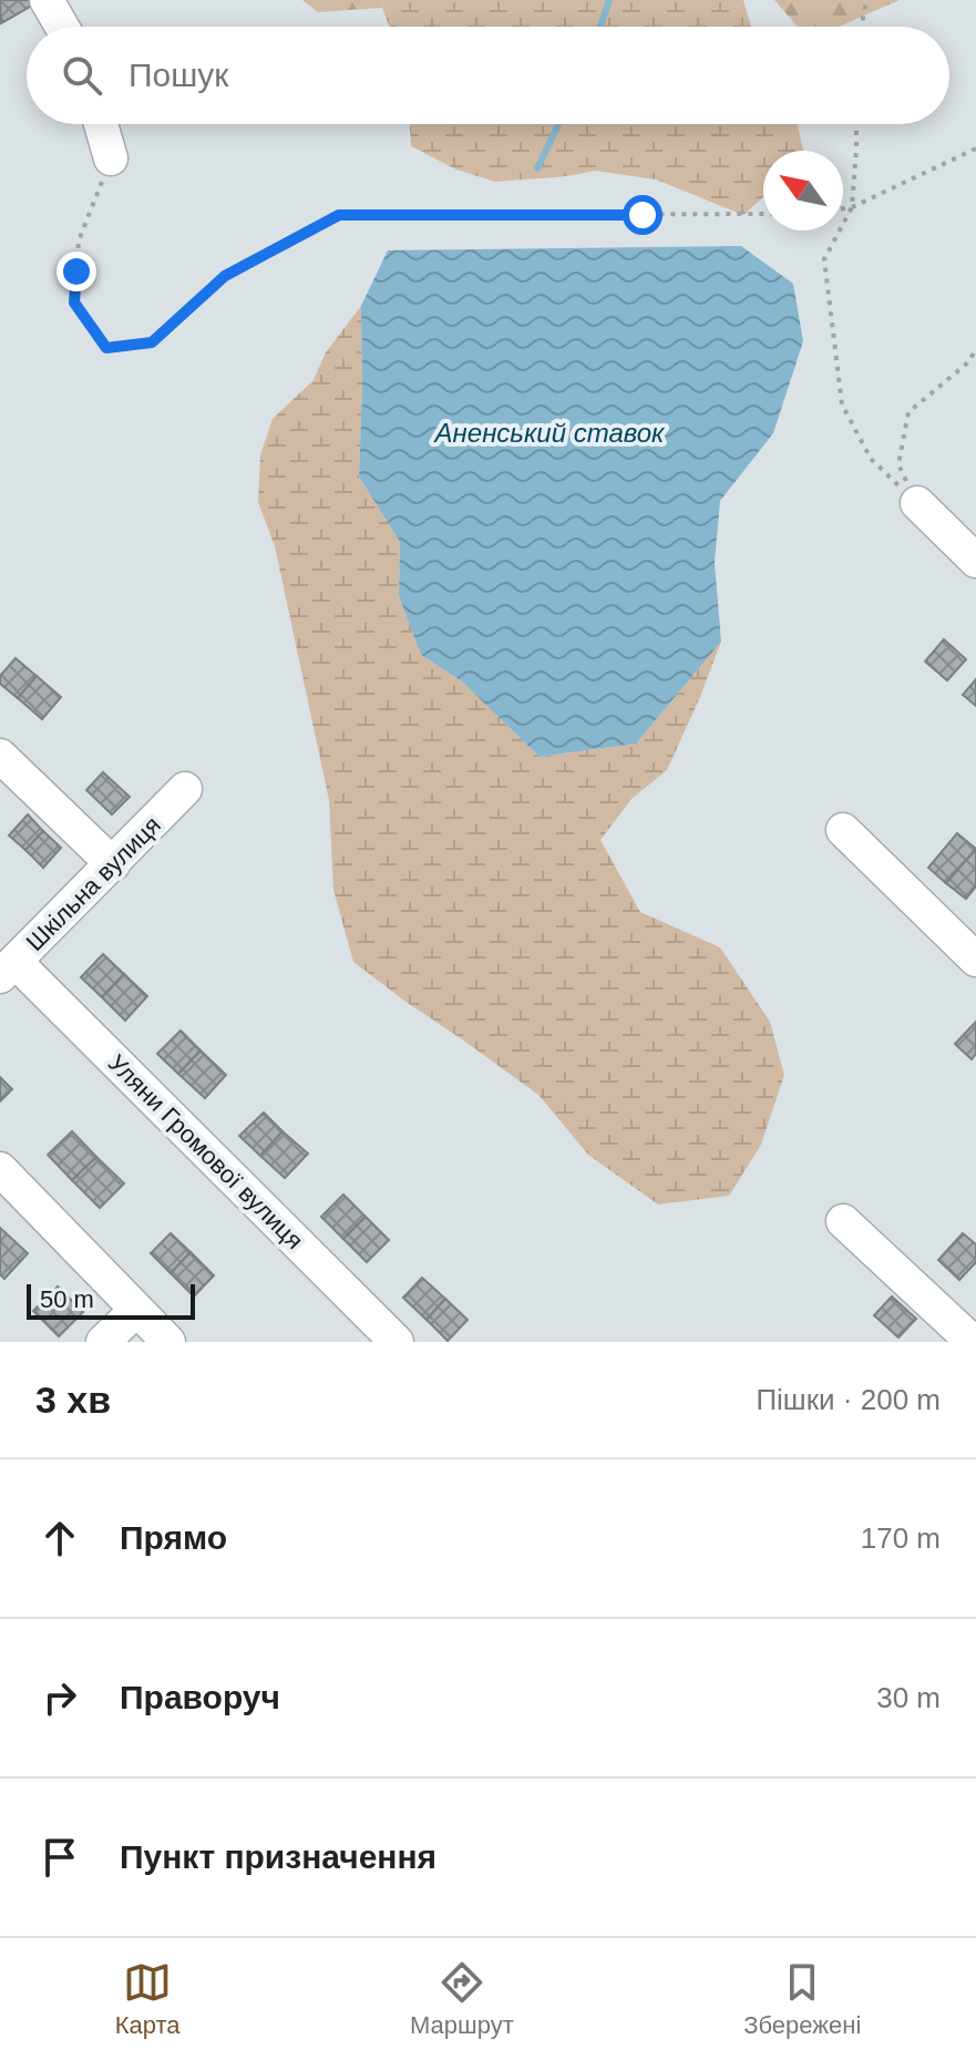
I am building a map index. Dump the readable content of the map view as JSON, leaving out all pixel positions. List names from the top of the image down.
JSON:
{
  "streets": {
    "street": ["Шкільна вулиця", "Уляни Громової вулиця"]
  },
  "crossings": [
    ["Шкільна вулиця", "Уляни Громової вулиця"]
  ],
  "water": ["Аненський ставок"],
  "scale_bar": "50 m",
  "north": "top left",
  "page": {
    "search": "Пошук",
    "scale": "50 m",
    "heading": ["3 хв", "Пішки · 200 m"],
    "list": [
      ["Прямо", "170 m"],
      ["Праворуч", "30 m"],
      "Пункт призначення"
    ],
    "nav": ["Карта", "Маршрут", "Збережені"]
  }
}
